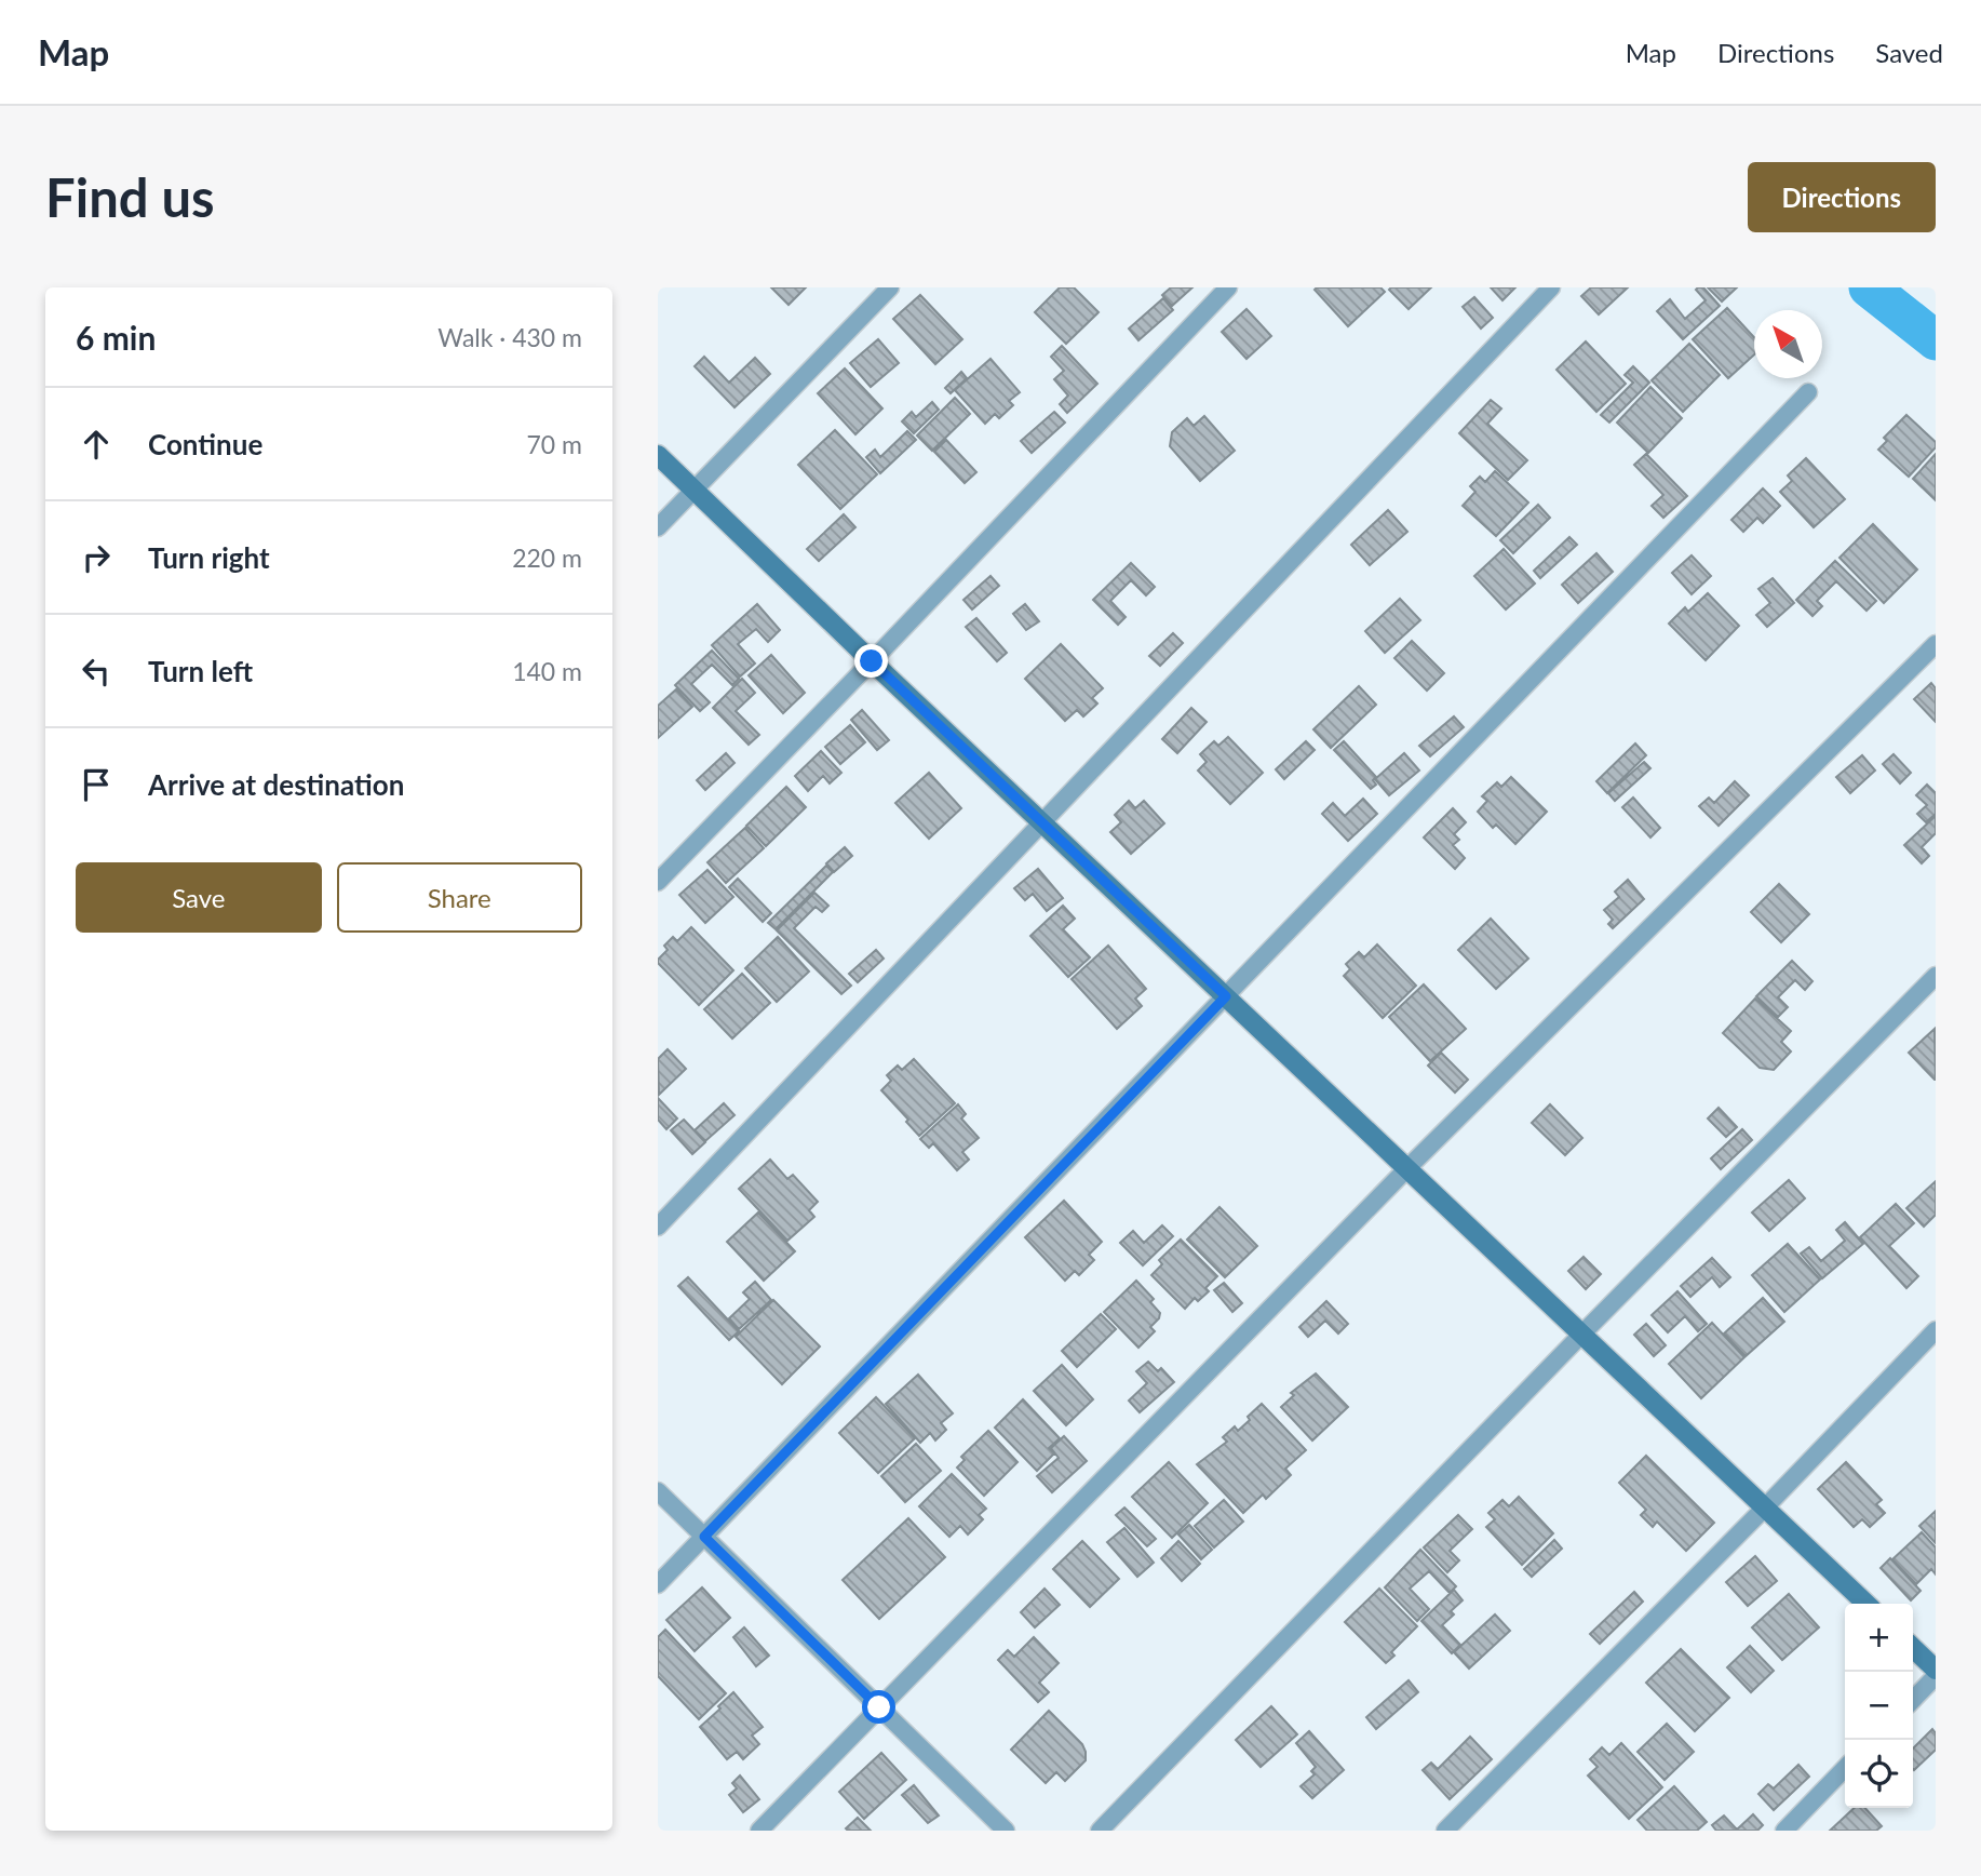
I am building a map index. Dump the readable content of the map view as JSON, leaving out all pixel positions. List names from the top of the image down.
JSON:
{
  "north": "top left",
  "page": {
    "header": "Map",
    "nav": ["Map", "Directions", "Saved"],
    "buttons": [
      "Directions",
      ["Save", "Share"]
    ],
    "title": "Find us",
    "heading": ["6 min", "Walk · 430 m"],
    "list": [
      ["Continue", "70 m"],
      ["Turn right", "220 m"],
      ["Turn left", "140 m"],
      "Arrive at destination"
    ],
    "map_buttons": ["+", "−"]
  }
}
